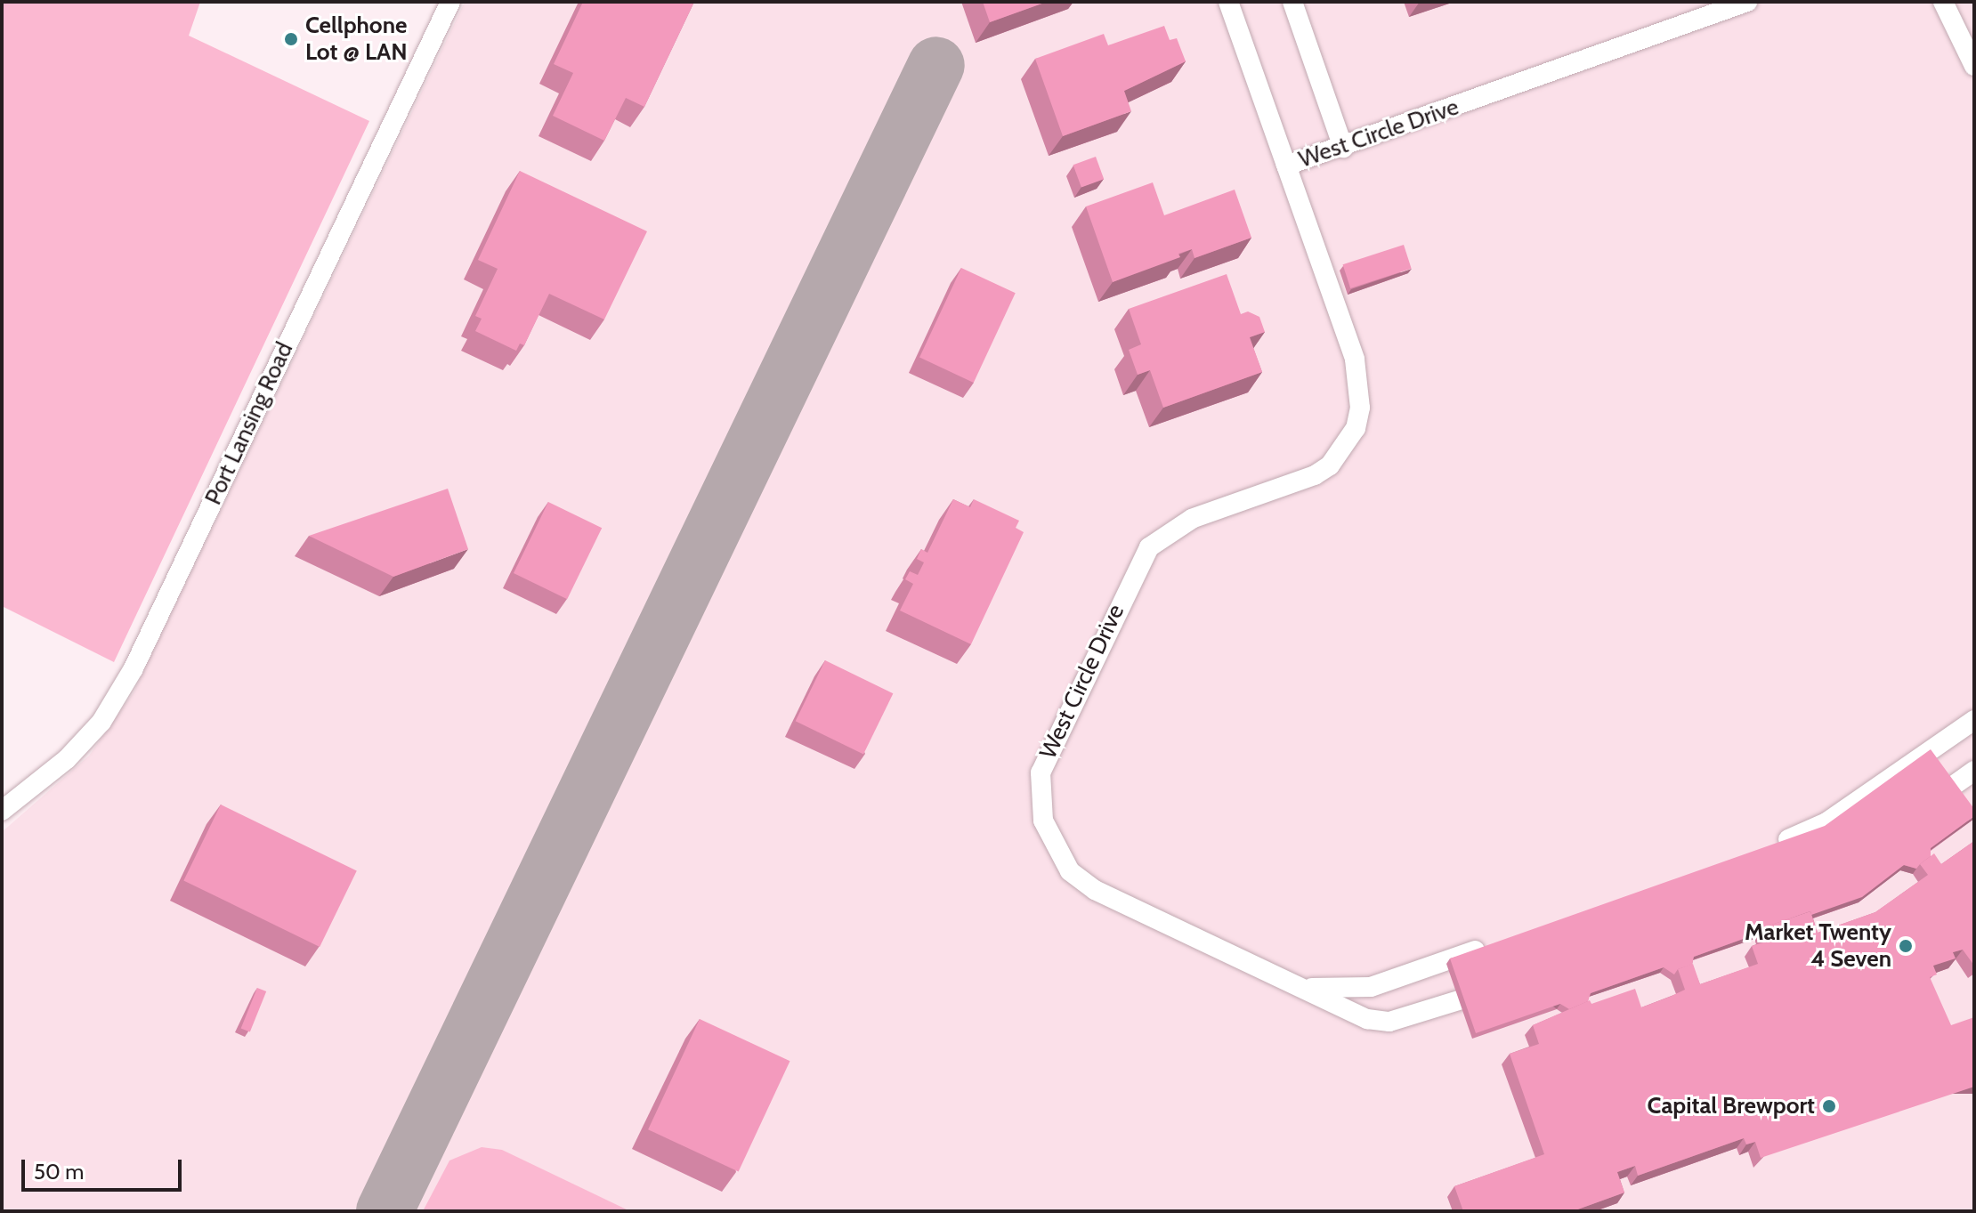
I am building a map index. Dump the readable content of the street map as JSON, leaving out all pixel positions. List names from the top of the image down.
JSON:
{
  "streets": {
    "street": ["West Circle Drive", "Port Lansing Road"]
  },
  "places": ["Cellphone Lot @ LAN", "Market Twenty 4 Seven", "Capital Brewport"],
  "scale_bar": "50 m"
}
